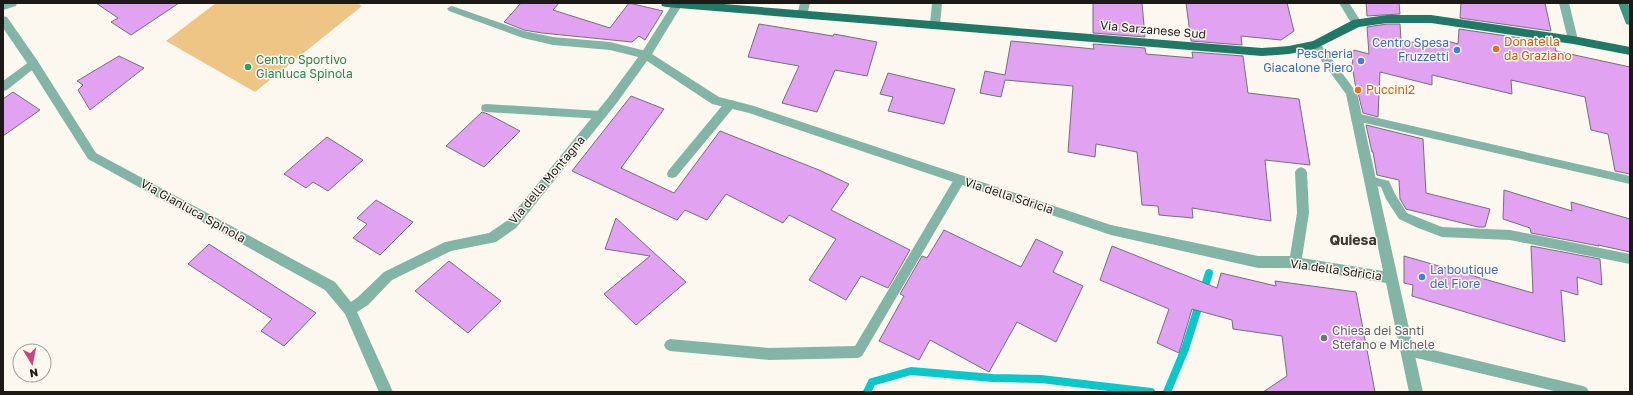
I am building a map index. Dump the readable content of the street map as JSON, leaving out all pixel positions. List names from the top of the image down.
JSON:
{
  "streets": {
    "main road": ["Via Sarzanese Sud"],
    "street": ["Via della Montagna", "Via della Sdricia", "Via Gianluca Spinola"]
  },
  "crossings": [
    ["Via Sarzanese Sud", "Via della Montagna"],
    ["Via della Montagna", "Via della Sdricia"],
    ["Via della Montagna", "Via Gianluca Spinola"]
  ],
  "districts": ["Quiesa"],
  "places": [
    "Donatella da Graziano",
    "Centro Spesa Fruzzetti",
    "Pescheria Giacalone Piero",
    "Centro Sportivo Gianluca Spinola",
    "Puccini2",
    "La boutique del Fiore",
    "Chiesa dei Santi Stefano e Michele"
  ],
  "north": "bottom"
}
